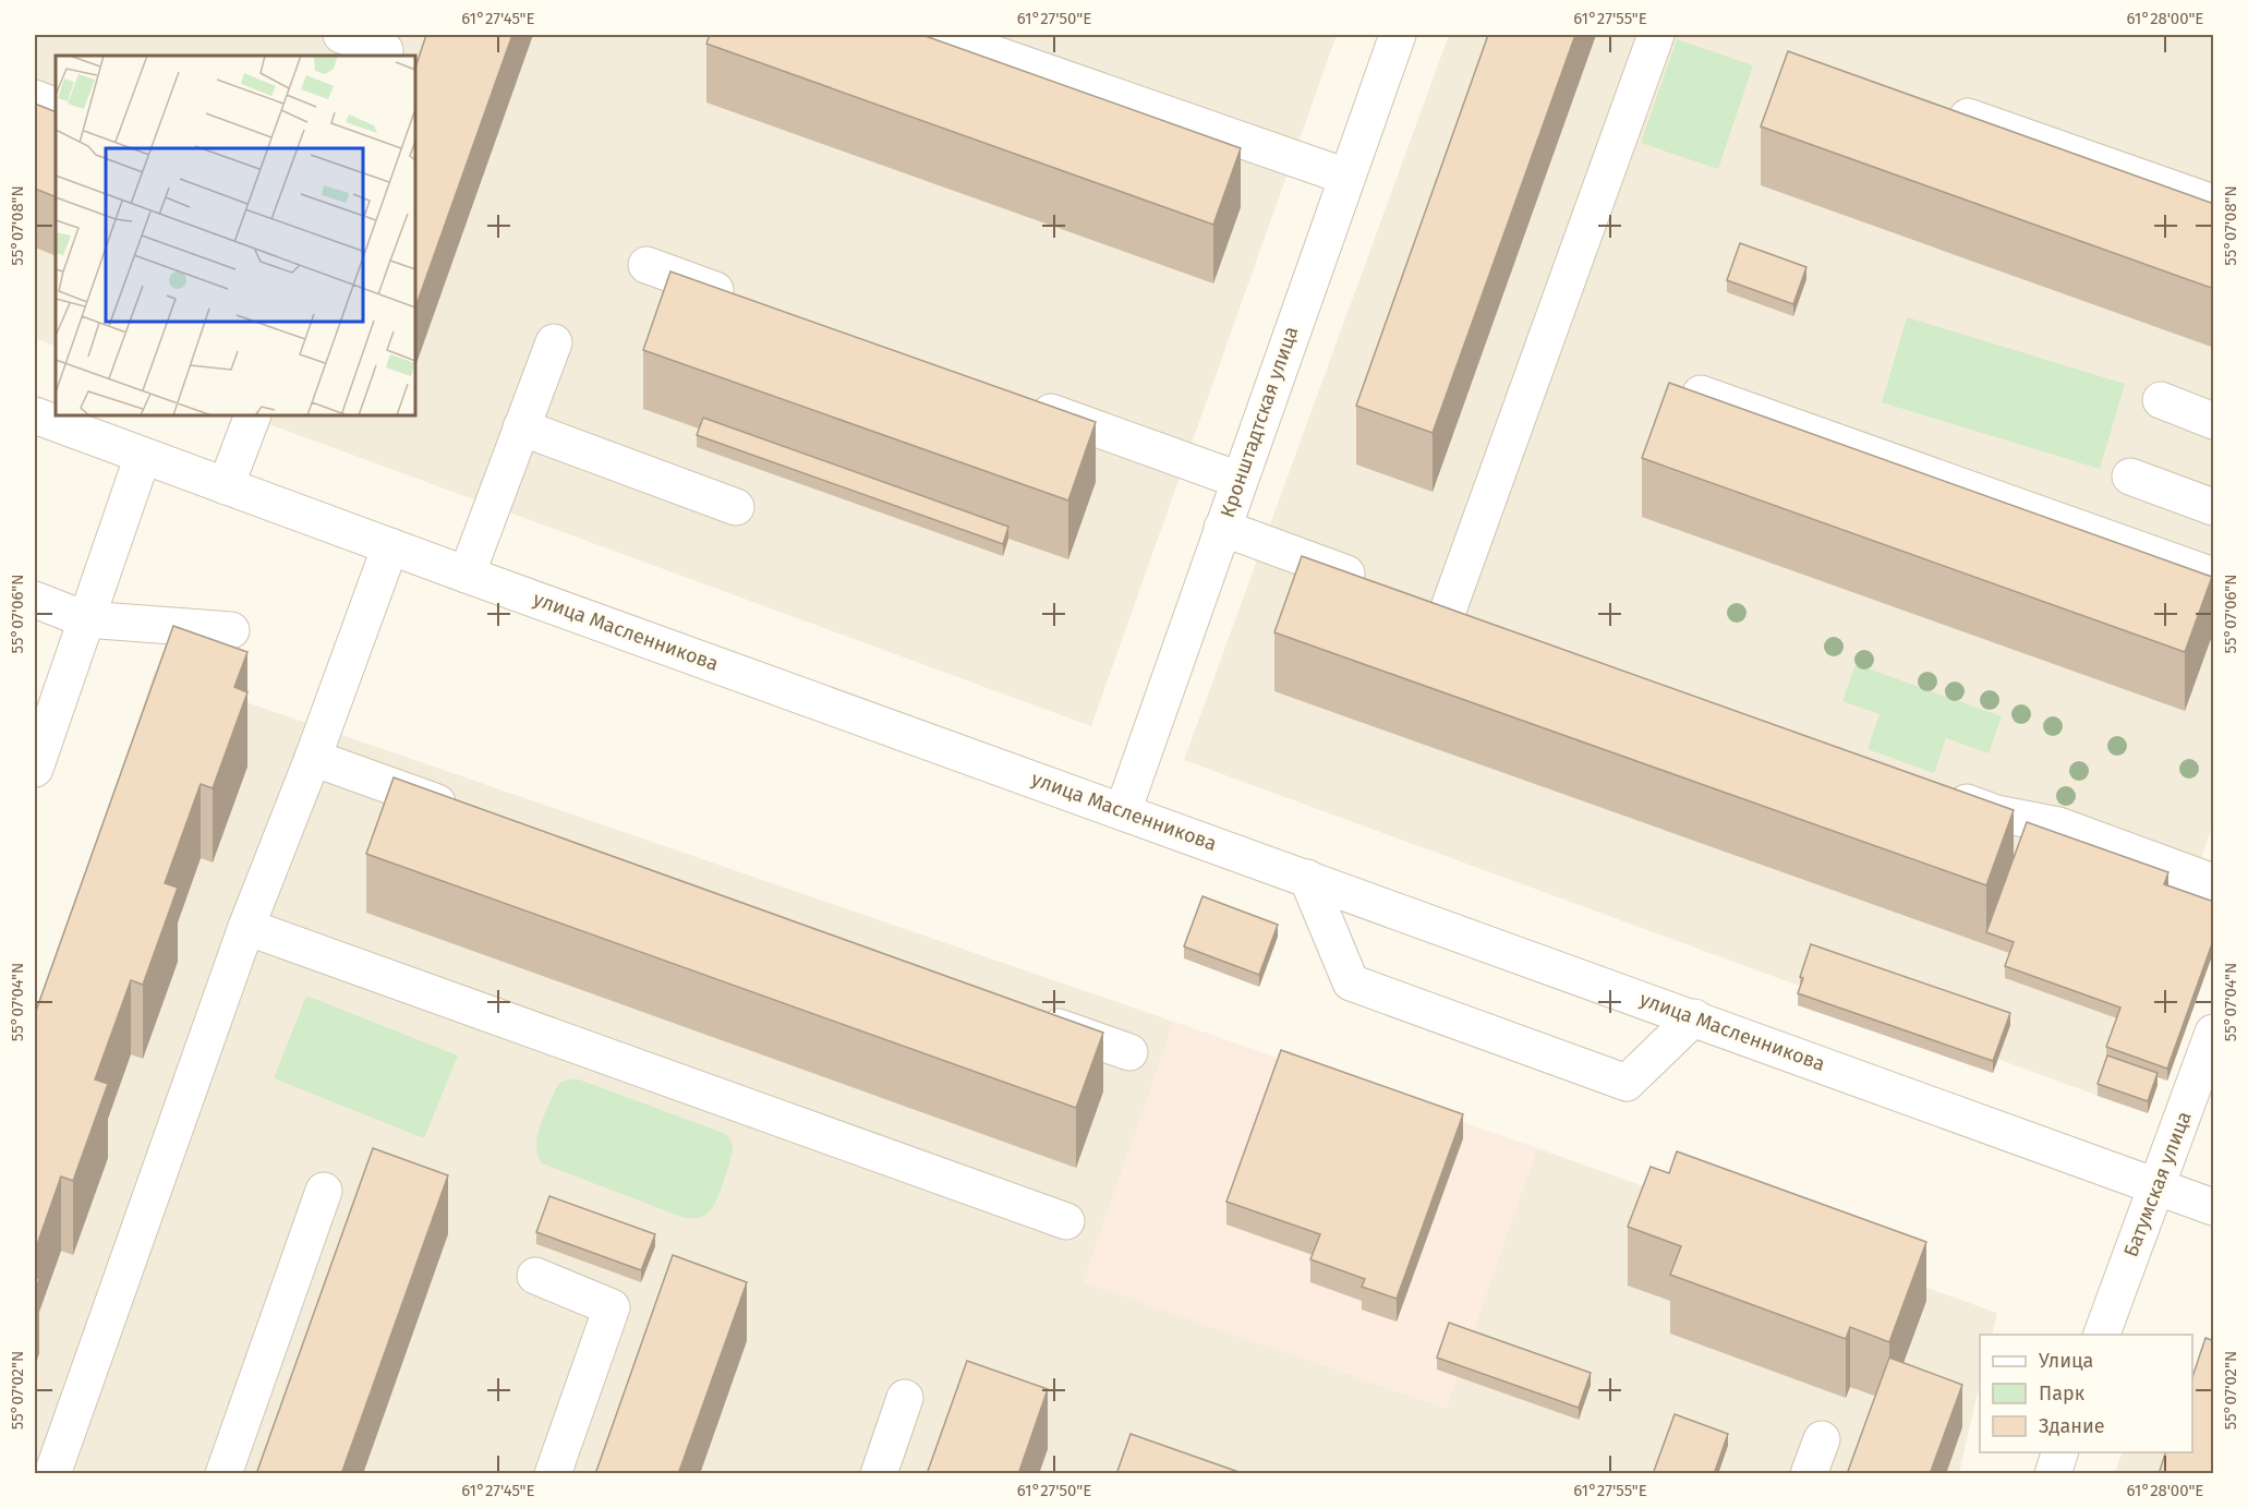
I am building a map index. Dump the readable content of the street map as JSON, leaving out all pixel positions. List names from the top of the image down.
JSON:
{
  "streets": {
    "street": ["Кронштадтская улица", "улица Масленникова", "Батумская улица"]
  },
  "crossings": [
    ["Кронштадтская улица", "улица Масленникова"],
    ["улица Масленникова", "Батумская улица"]
  ],
  "legend": ["Улица", "Парк", "Здание"],
  "coordinates": [
    "61°27'45\"E",
    "61°27'50\"E",
    "61°27'55\"E",
    "61°28'00\"E",
    "55°07'08\"N",
    "55°07'06\"N",
    "55°07'04\"N",
    "55°07'02\"N"
  ]
}
